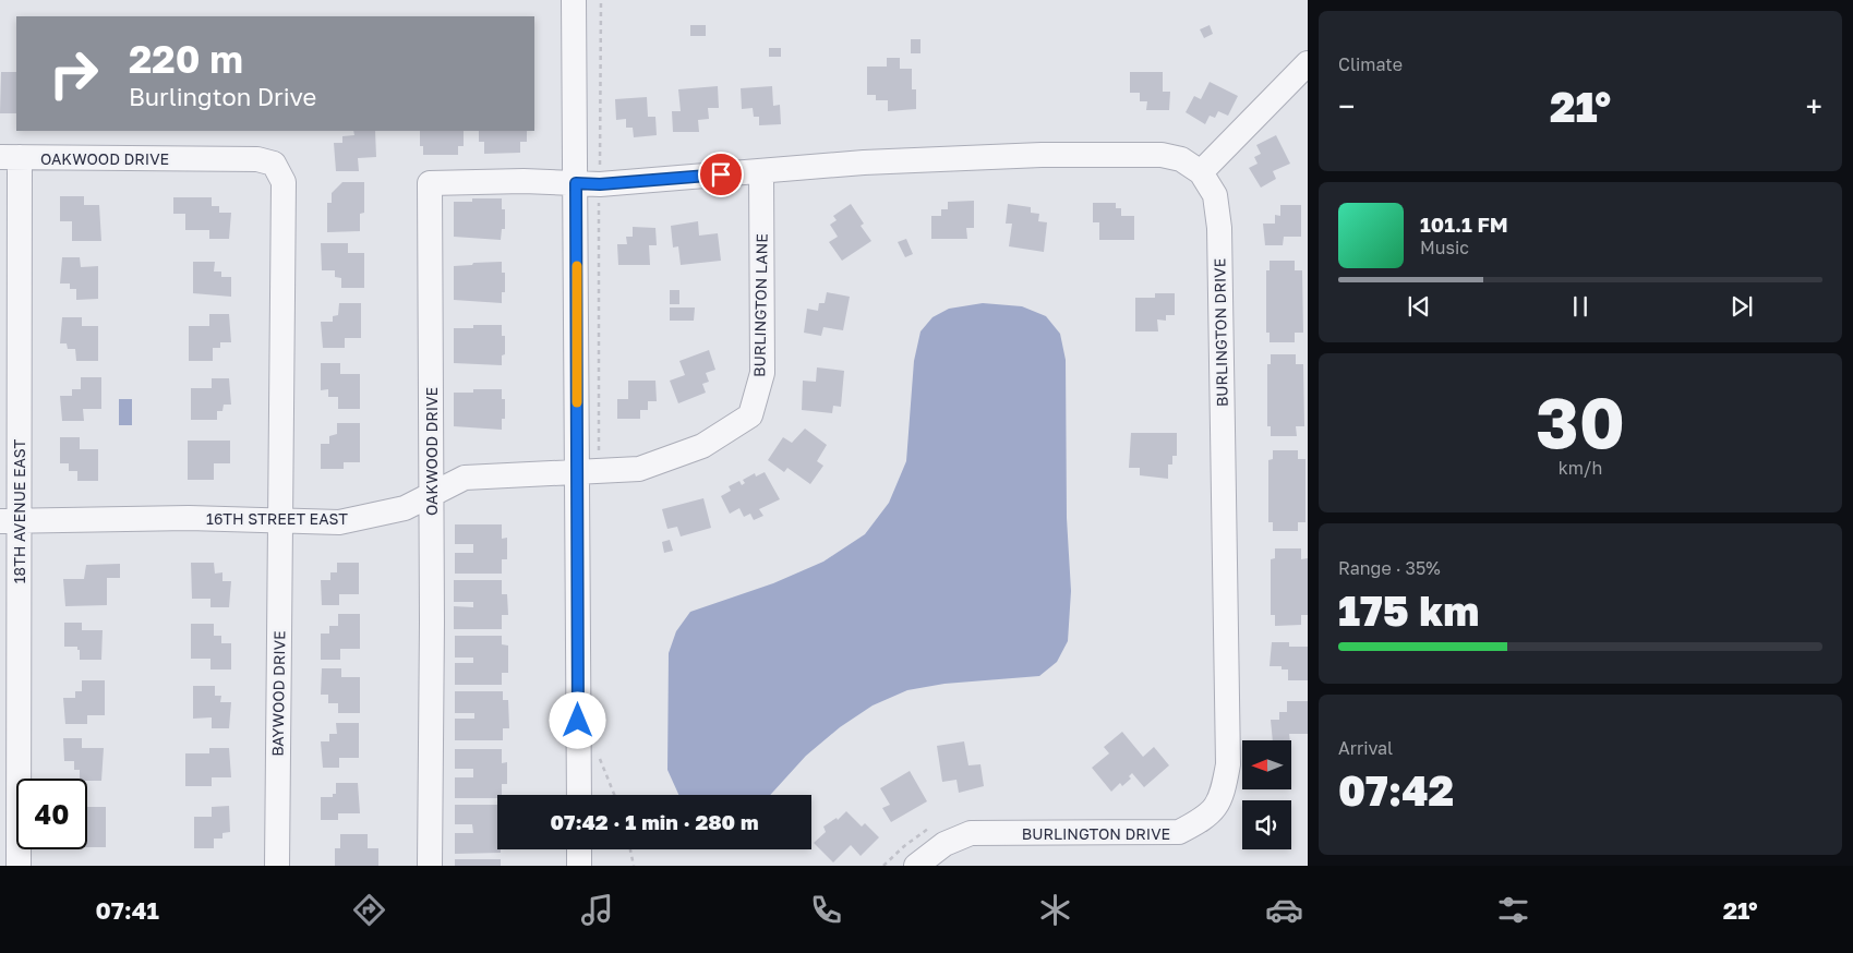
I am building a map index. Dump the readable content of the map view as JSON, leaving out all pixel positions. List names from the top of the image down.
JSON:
{
  "streets": {
    "street": [
      "OAKWOOD DRIVE",
      "BURLINGTON LANE",
      "BURLINGTON DRIVE",
      "18TH AVENUE EAST",
      "16TH STREET EAST",
      "BAYWOOD DRIVE"
    ]
  },
  "crossings": [
    ["OAKWOOD DRIVE", "BURLINGTON DRIVE"],
    ["OAKWOOD DRIVE", "18TH AVENUE EAST"],
    ["OAKWOOD DRIVE", "16TH STREET EAST"],
    ["OAKWOOD DRIVE", "BAYWOOD DRIVE"],
    ["BURLINGTON LANE", "BURLINGTON DRIVE"],
    ["BURLINGTON LANE", "16TH STREET EAST"],
    ["18TH AVENUE EAST", "16TH STREET EAST"],
    ["16TH STREET EAST", "BAYWOOD DRIVE"]
  ],
  "north": "left",
  "page": {
    "tile": [
      "Climate",
      ["30", "km/h"],
      ["Range · 35%", "175 km"],
      ["Arrival", "07:42"]
    ],
    "turn": ["220 m", "Burlington Drive"],
    "heat": ["−", "21°", "+"],
    "song": ["101.1 FM", "Music"],
    "limit": "40",
    "trip": "07:42 · 1 min · 280 m",
    "tabs": ["07:41", "21°"]
  }
}
